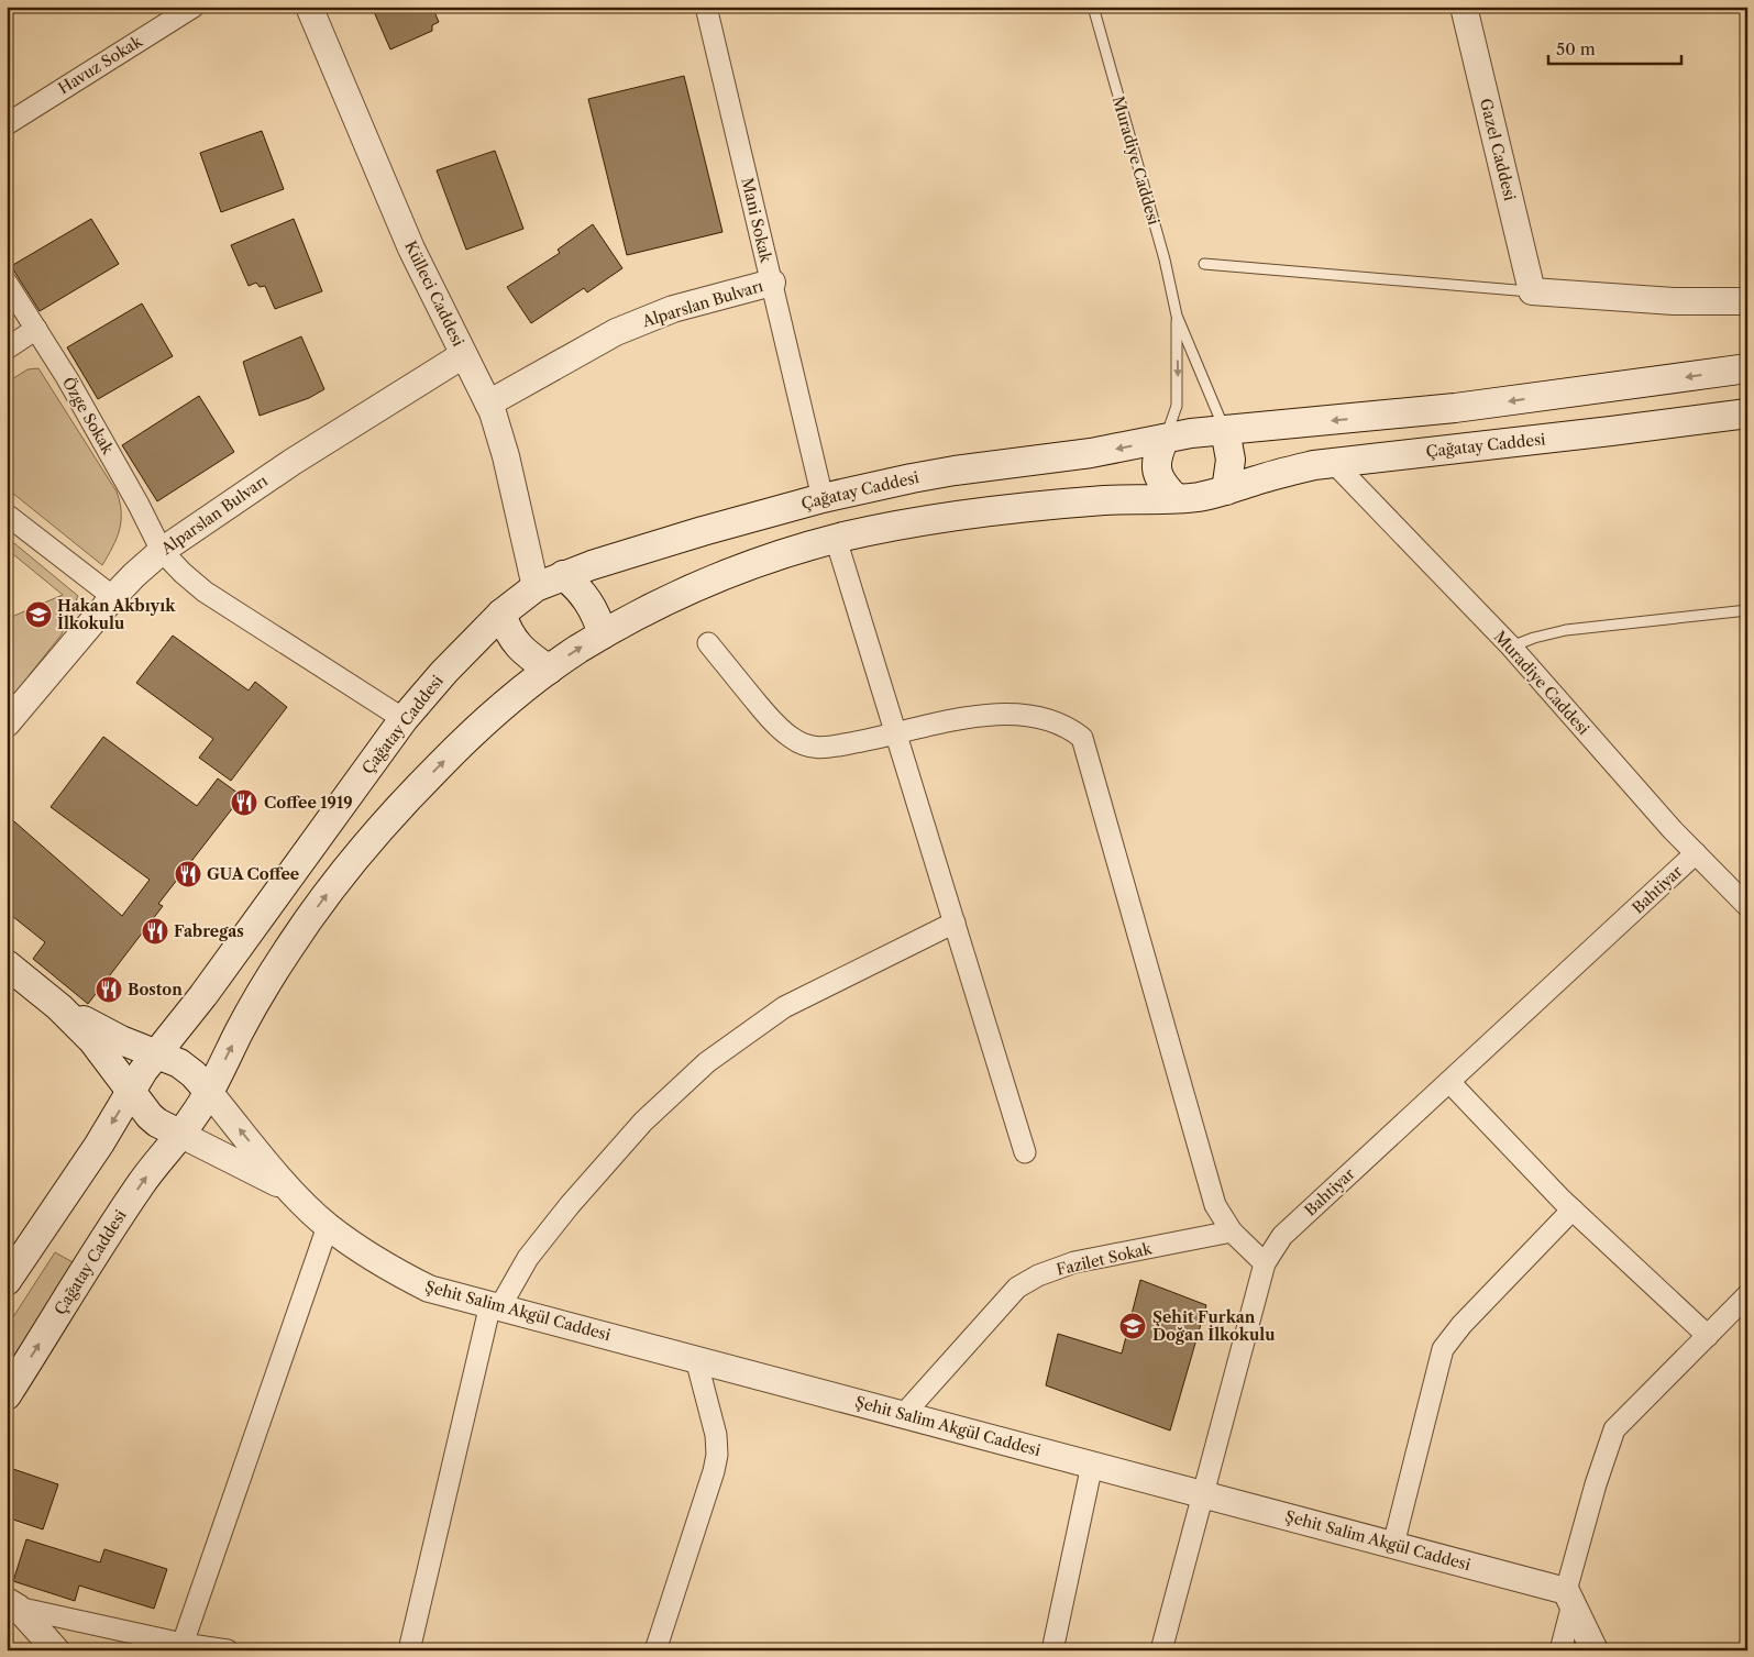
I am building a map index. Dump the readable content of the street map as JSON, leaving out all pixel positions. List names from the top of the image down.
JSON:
{
  "streets": {
    "main road": ["Çağatay Caddesi"],
    "street": [
      "Havuz Sokak",
      "Gazel Caddesi",
      "Muradiye Caddesi",
      "Mani Sokak",
      "Külleci Caddesi",
      "Alparslan Bulvarı",
      "Özge Sokak",
      "Bahtiyar",
      "Fazilet Sokak",
      "Şehit Salim Akgül Caddesi"
    ]
  },
  "crossings": [
    ["Muradiye Caddesi", "Çağatay Caddesi"],
    ["Muradiye Caddesi", "Bahtiyar"],
    ["Mani Sokak", "Alparslan Bulvarı"],
    ["Mani Sokak", "Çağatay Caddesi"],
    ["Külleci Caddesi", "Alparslan Bulvarı"],
    ["Külleci Caddesi", "Çağatay Caddesi"],
    ["Alparslan Bulvarı", "Özge Sokak"],
    ["Özge Sokak", "Çağatay Caddesi"],
    ["Çağatay Caddesi", "Şehit Salim Akgül Caddesi"],
    ["Bahtiyar", "Şehit Salim Akgül Caddesi"],
    ["Fazilet Sokak", "Şehit Salim Akgül Caddesi"]
  ],
  "places": {
    "school or university": ["Hakan Akbıyık İlkokulu", "Şehit Furkan Doğan İlkokulu"],
    "restaurant": [
      "Coffee 1919",
      "GUA Coffee",
      "Fabregas",
      "Boston"
    ]
  },
  "scale_bar": "50 m"
}
